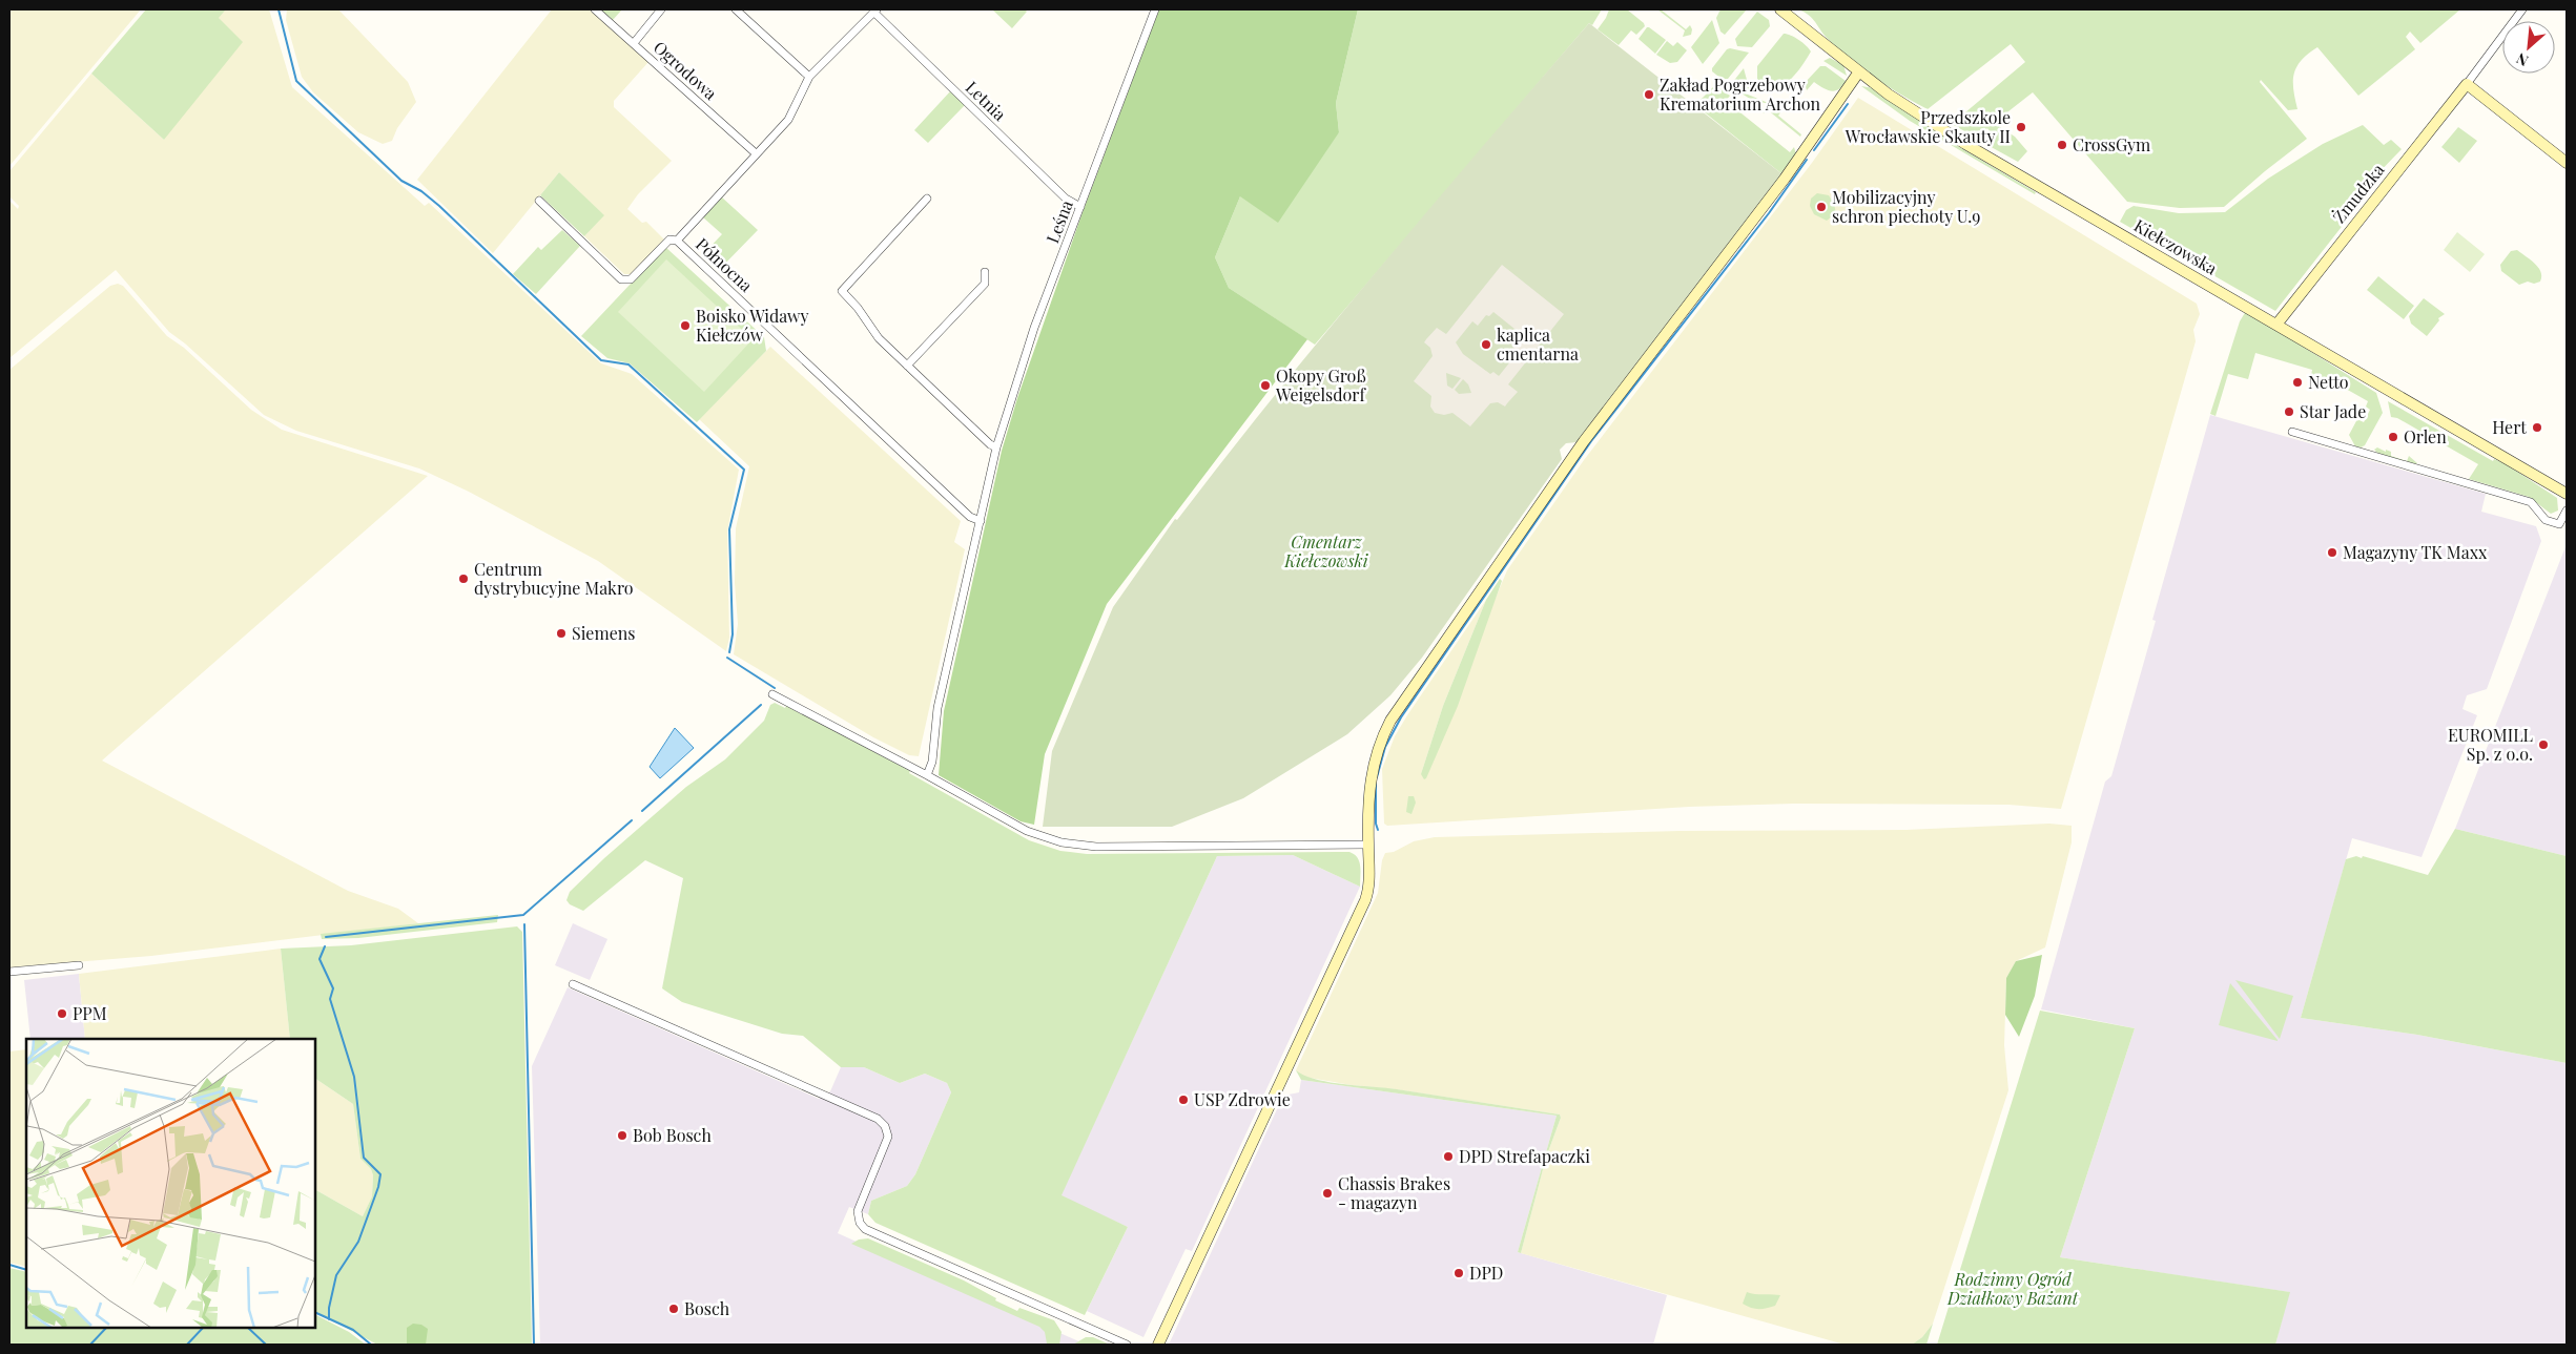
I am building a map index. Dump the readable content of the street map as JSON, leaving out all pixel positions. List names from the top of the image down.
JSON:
{
  "streets": {
    "street": [
      "Ogrodowa",
      "Letnia",
      "Żmudzka",
      "Leśna",
      "Kiełczowska",
      "Północna"
    ]
  },
  "crossings": [
    ["Letnia", "Leśna"],
    ["Żmudzka", "Kiełczowska"],
    ["Leśna", "Północna"]
  ],
  "parks": ["Cmentarz Kiełczowski", "Rodzinny Ogród Działkowy Bażant"],
  "places": [
    "Zakład Pogrzebowy Krematorium Archon",
    "Przedszkole Wrocławskie Skauty II",
    "CrossGym",
    "Mobilizacyjny schron piechoty U.9",
    "Boisko Widawy Kiełczów",
    "kaplica cmentarna",
    "Netto",
    "Okopy Groß Weigelsdorf",
    "Star Jade",
    "Hert",
    "Orlen",
    "Magazyny TK Maxx",
    "Centrum dystrybucyjne Makro",
    "Siemens",
    "EUROMILL Sp. z o.o.",
    "PPM",
    "USP Zdrowie",
    "Bob Bosch",
    "DPD Strefapaczki",
    "Chassis Brakes - magazyn",
    "DPD",
    "Bosch"
  ],
  "north": "bottom left"
}
